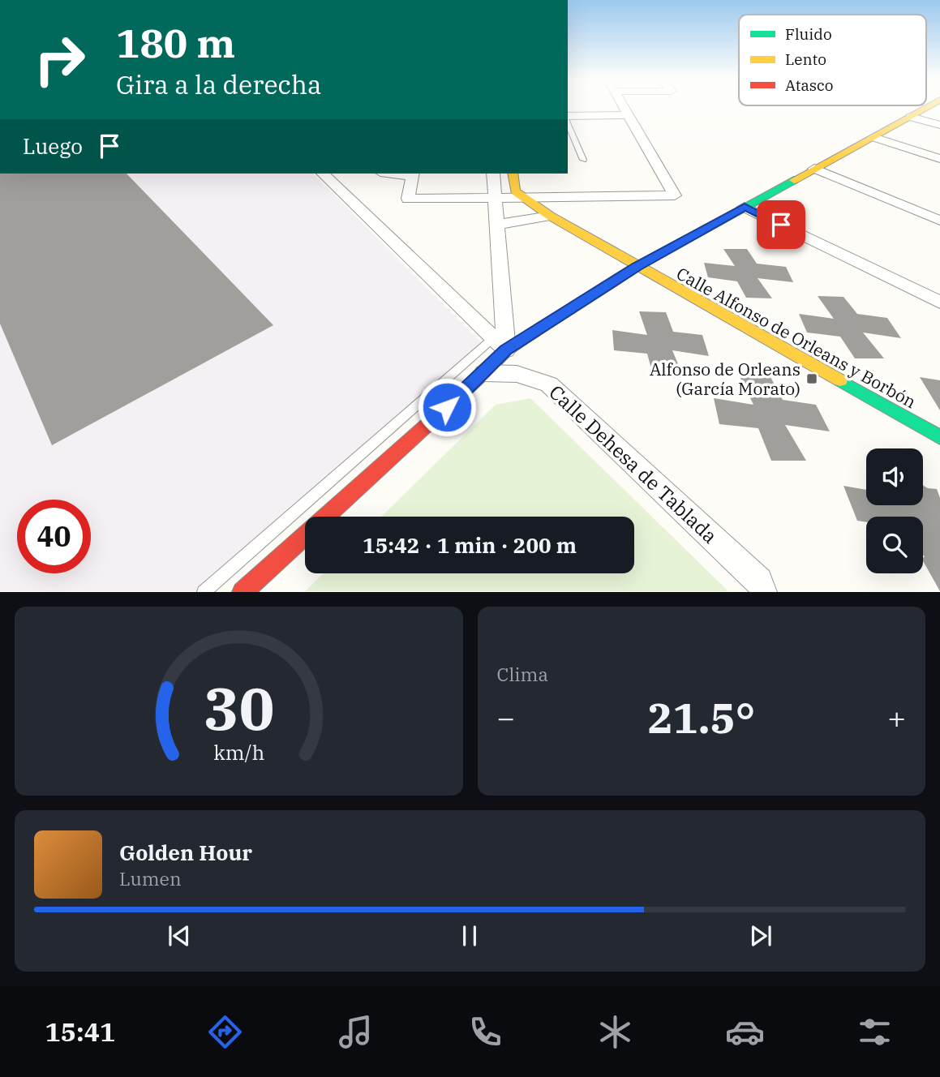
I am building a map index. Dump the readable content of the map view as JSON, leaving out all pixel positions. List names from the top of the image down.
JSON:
{
  "streets": {
    "street": ["Calle Alfonso de Orleans y Borbón", "Calle Dehesa de Tablada"]
  },
  "places": {
    "transit": ["Alfonso de Orleans (García Morato)"]
  },
  "legend": ["Fluido", "Lento", "Atasco"],
  "page": {
    "turn": ["180 m", "Gira a la derecha"],
    "then": "Luego",
    "limit": "40",
    "trip": "15:42 · 1 min · 200 m",
    "tile": "Clima",
    "heat": ["−", "21.5°", "+"],
    "song": ["Golden Hour", "Lumen"],
    "tabs": "15:41",
    "gauge": ["30", "km/h"]
  }
}
